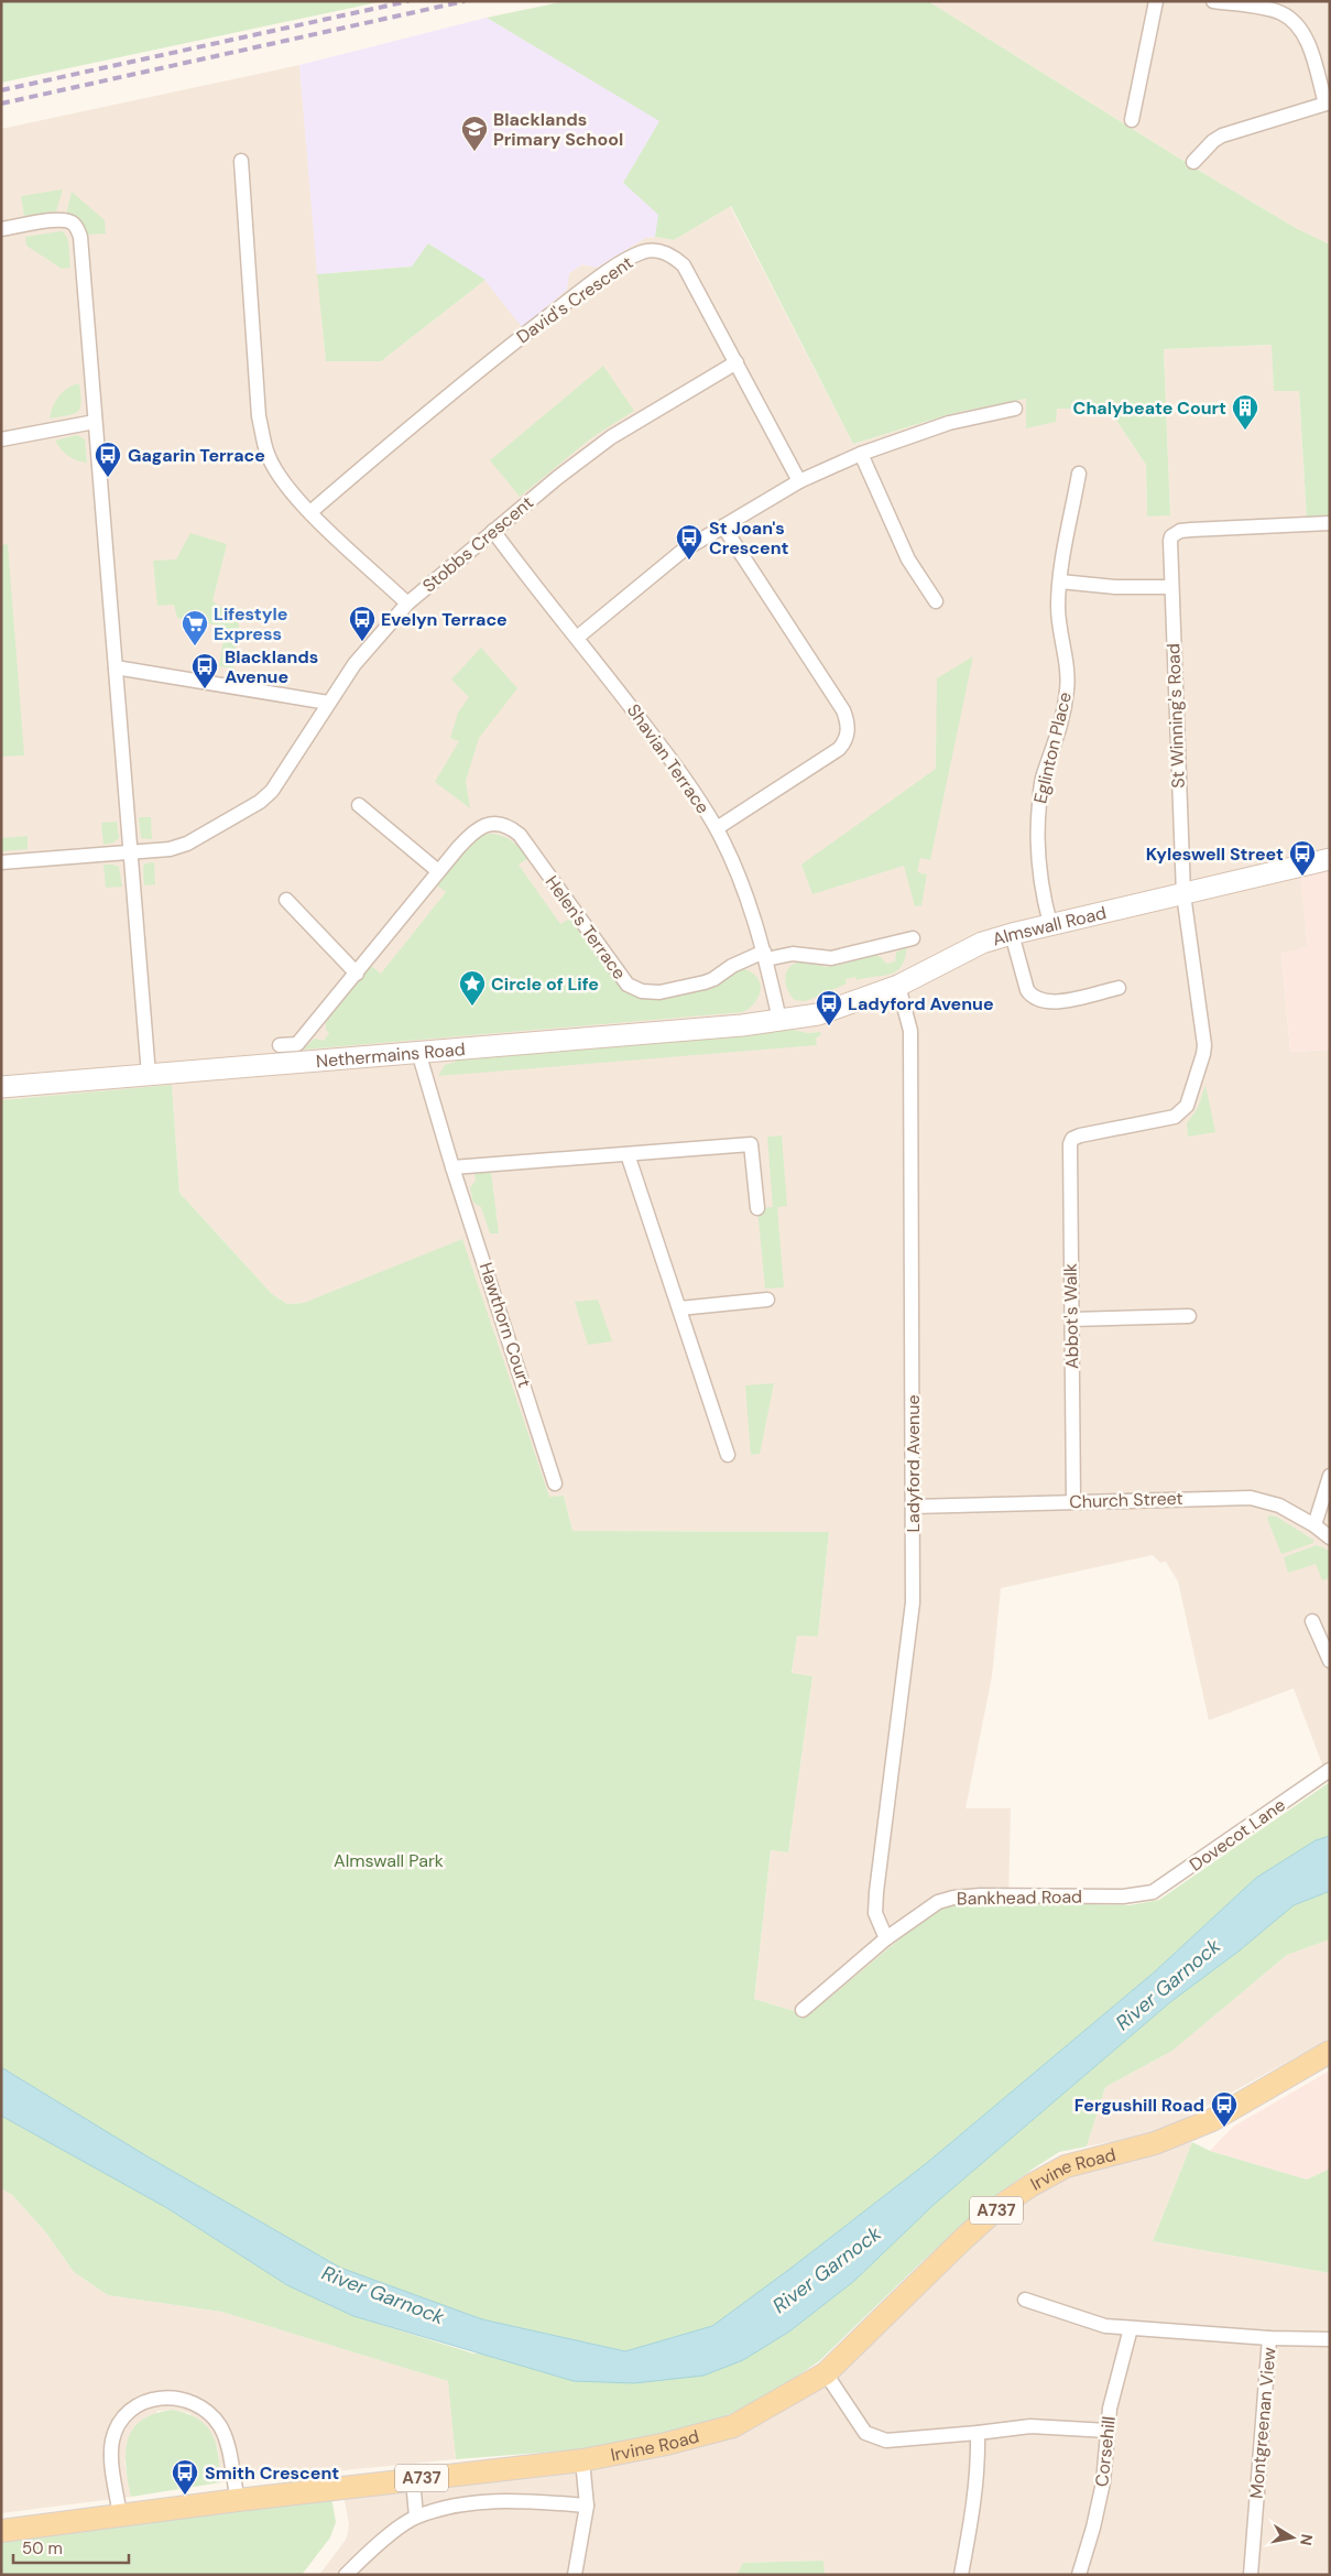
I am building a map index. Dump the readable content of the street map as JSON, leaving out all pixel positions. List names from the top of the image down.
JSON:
{
  "streets": {
    "main road": [
      "Almswall Road",
      "Nethermains Road",
      "Irvine Road",
      "A737"
    ],
    "street": [
      "David's Crescent",
      "Stobbs Crescent",
      "St Winning's Road",
      "Eglinton Place",
      "Shavian Terrace",
      "Helen's Terrace",
      "Abbot's Walk",
      "Hawthorn Court",
      "Ladyford Avenue",
      "Church Street",
      "Dovecot Lane",
      "Bankhead Road",
      "Montgreenan View",
      "Corsehill"
    ]
  },
  "crossings": [
    ["David's Crescent", "Stobbs Crescent"],
    ["Stobbs Crescent", "Shavian Terrace"],
    ["St Winning's Road", "Almswall Road"],
    ["St Winning's Road", "Abbot's Walk"],
    ["Eglinton Place", "Almswall Road"],
    ["Shavian Terrace", "Almswall Road"],
    ["Shavian Terrace", "Helen's Terrace"],
    ["Shavian Terrace", "Nethermains Road"],
    ["Almswall Road", "Nethermains Road"],
    ["Almswall Road", "Abbot's Walk"],
    ["Almswall Road", "Ladyford Avenue"],
    ["Nethermains Road", "Hawthorn Court"],
    ["Abbot's Walk", "Church Street"],
    ["Ladyford Avenue", "Church Street"],
    ["Ladyford Avenue", "Bankhead Road"],
    ["Dovecot Lane", "Bankhead Road"]
  ],
  "water": ["River Garnock"],
  "parks": ["Almswall Park"],
  "places": {
    "school or university": ["Blacklands Primary School"],
    "building": ["Chalybeate Court"],
    "bus stop": [
      "Gagarin Terrace",
      "St Joan's Crescent",
      "Evelyn Terrace",
      "Blacklands Avenue",
      "Kyleswell Street",
      "Ladyford Avenue",
      "Fergushill Road",
      "Smith Crescent"
    ],
    "supermarket": ["Lifestyle Express"],
    "place": ["Circle of Life"]
  },
  "scale_bar": "50 m",
  "north": "right"
}
